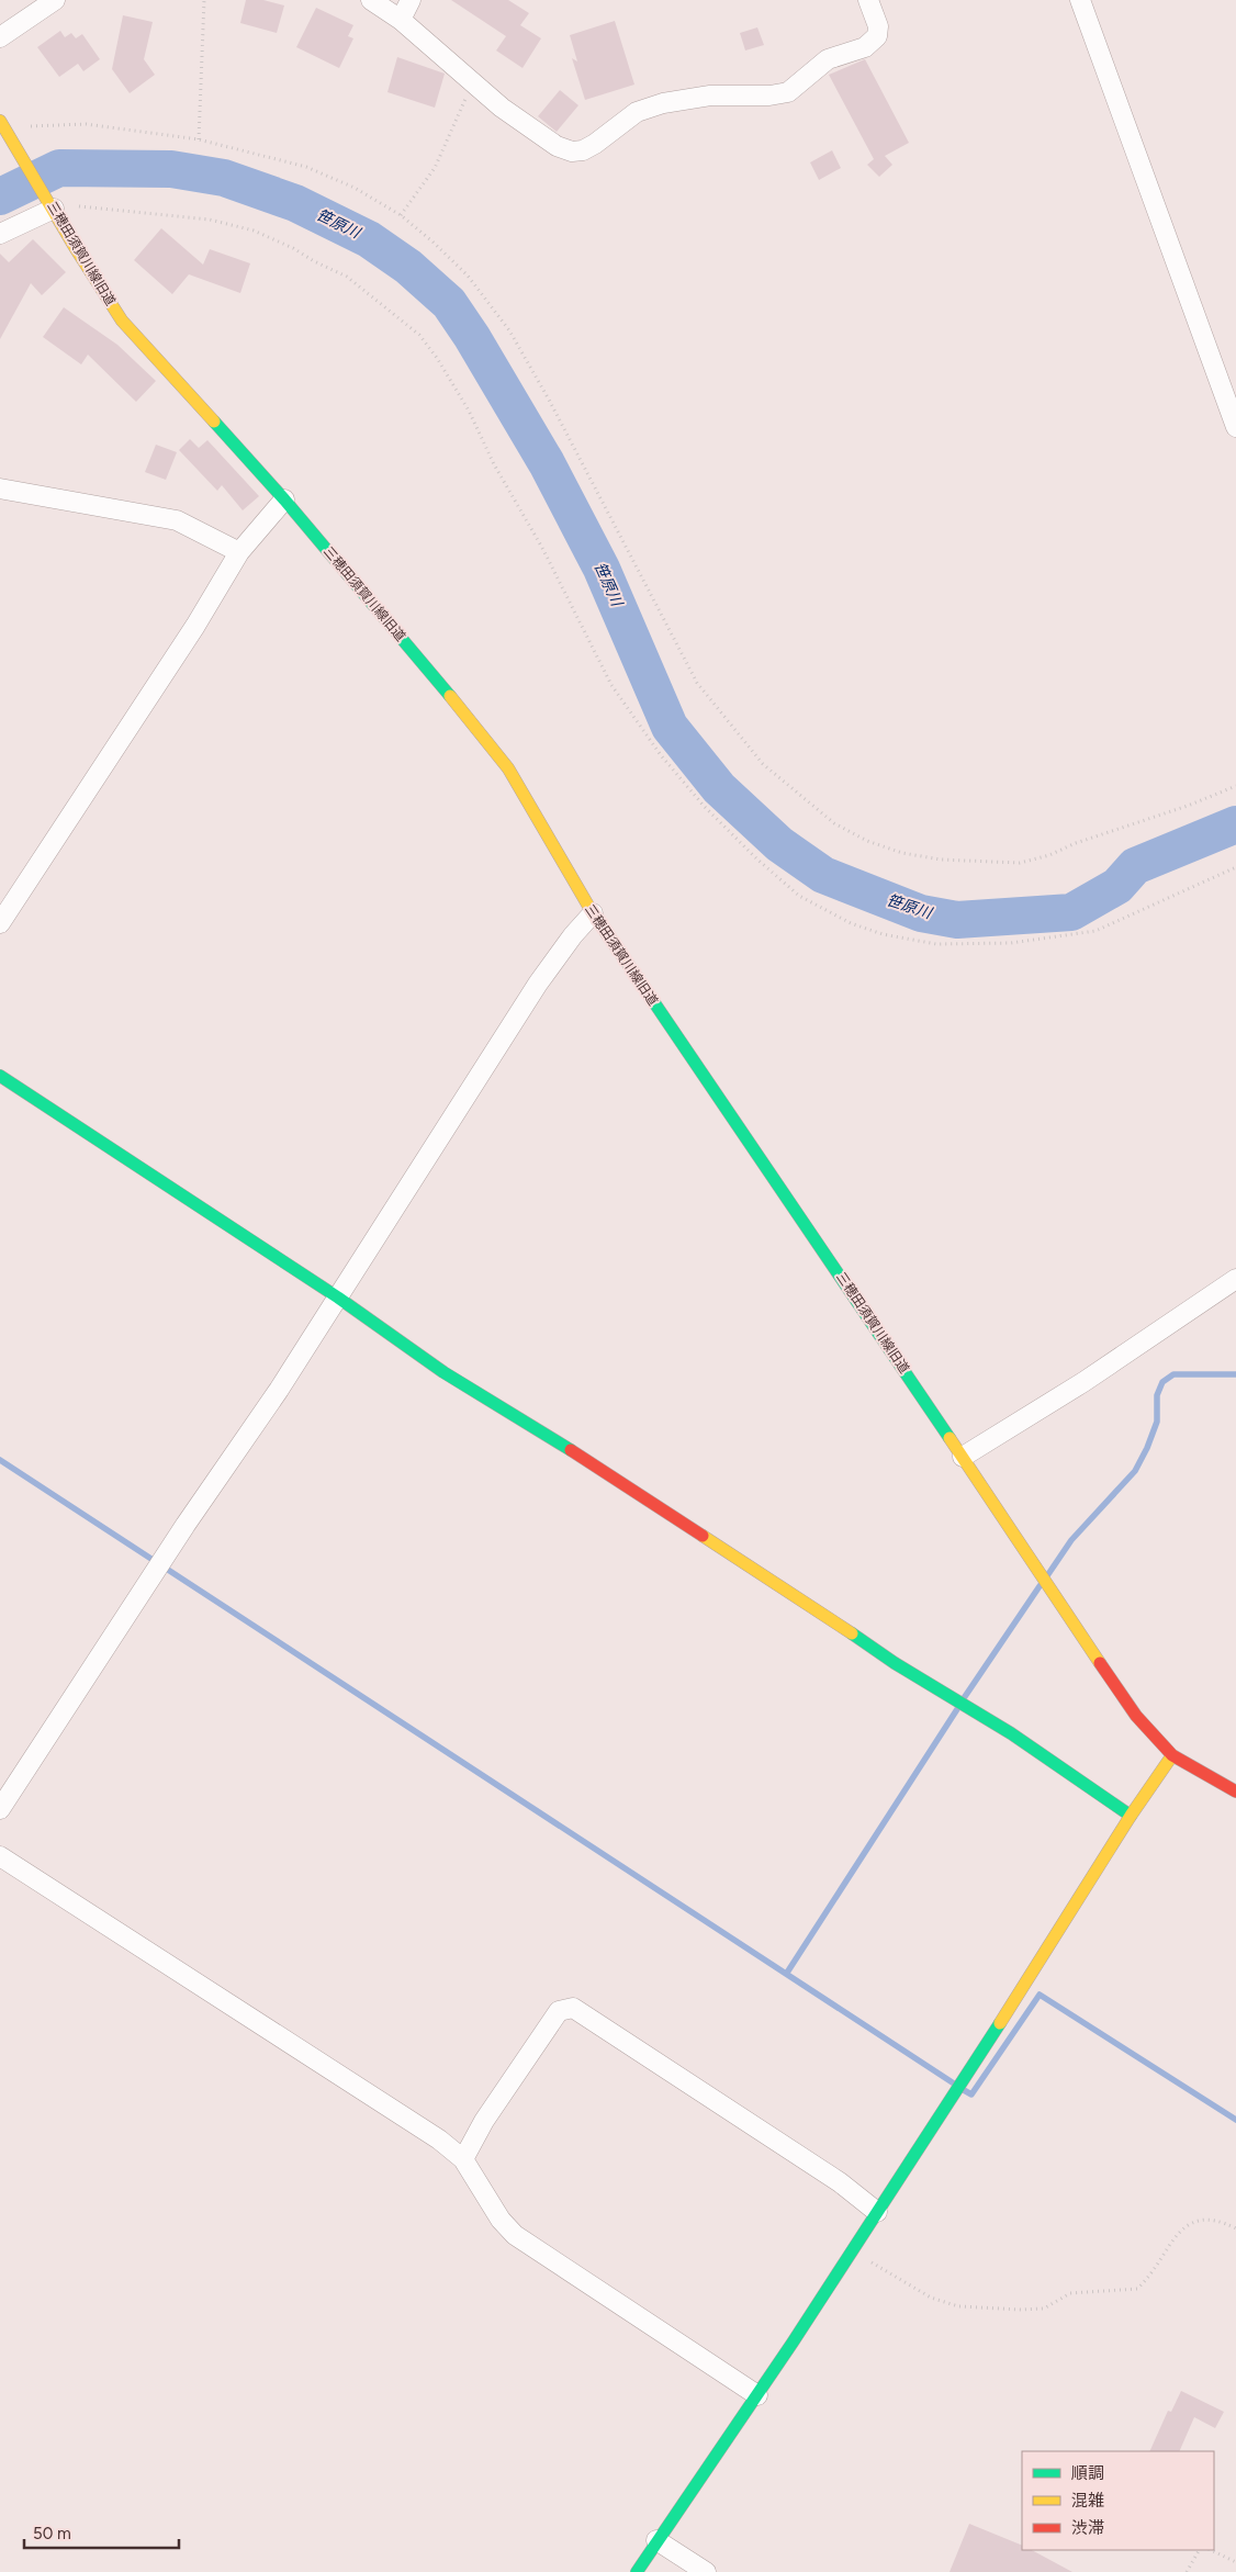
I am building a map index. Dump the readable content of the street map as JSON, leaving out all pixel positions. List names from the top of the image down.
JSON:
{
  "streets": {
    "street": ["三穂田須賀川線旧道"]
  },
  "water": ["笹原川"],
  "legend": ["順調", "混雑", "渋滞"],
  "scale_bar": "50 m"
}
